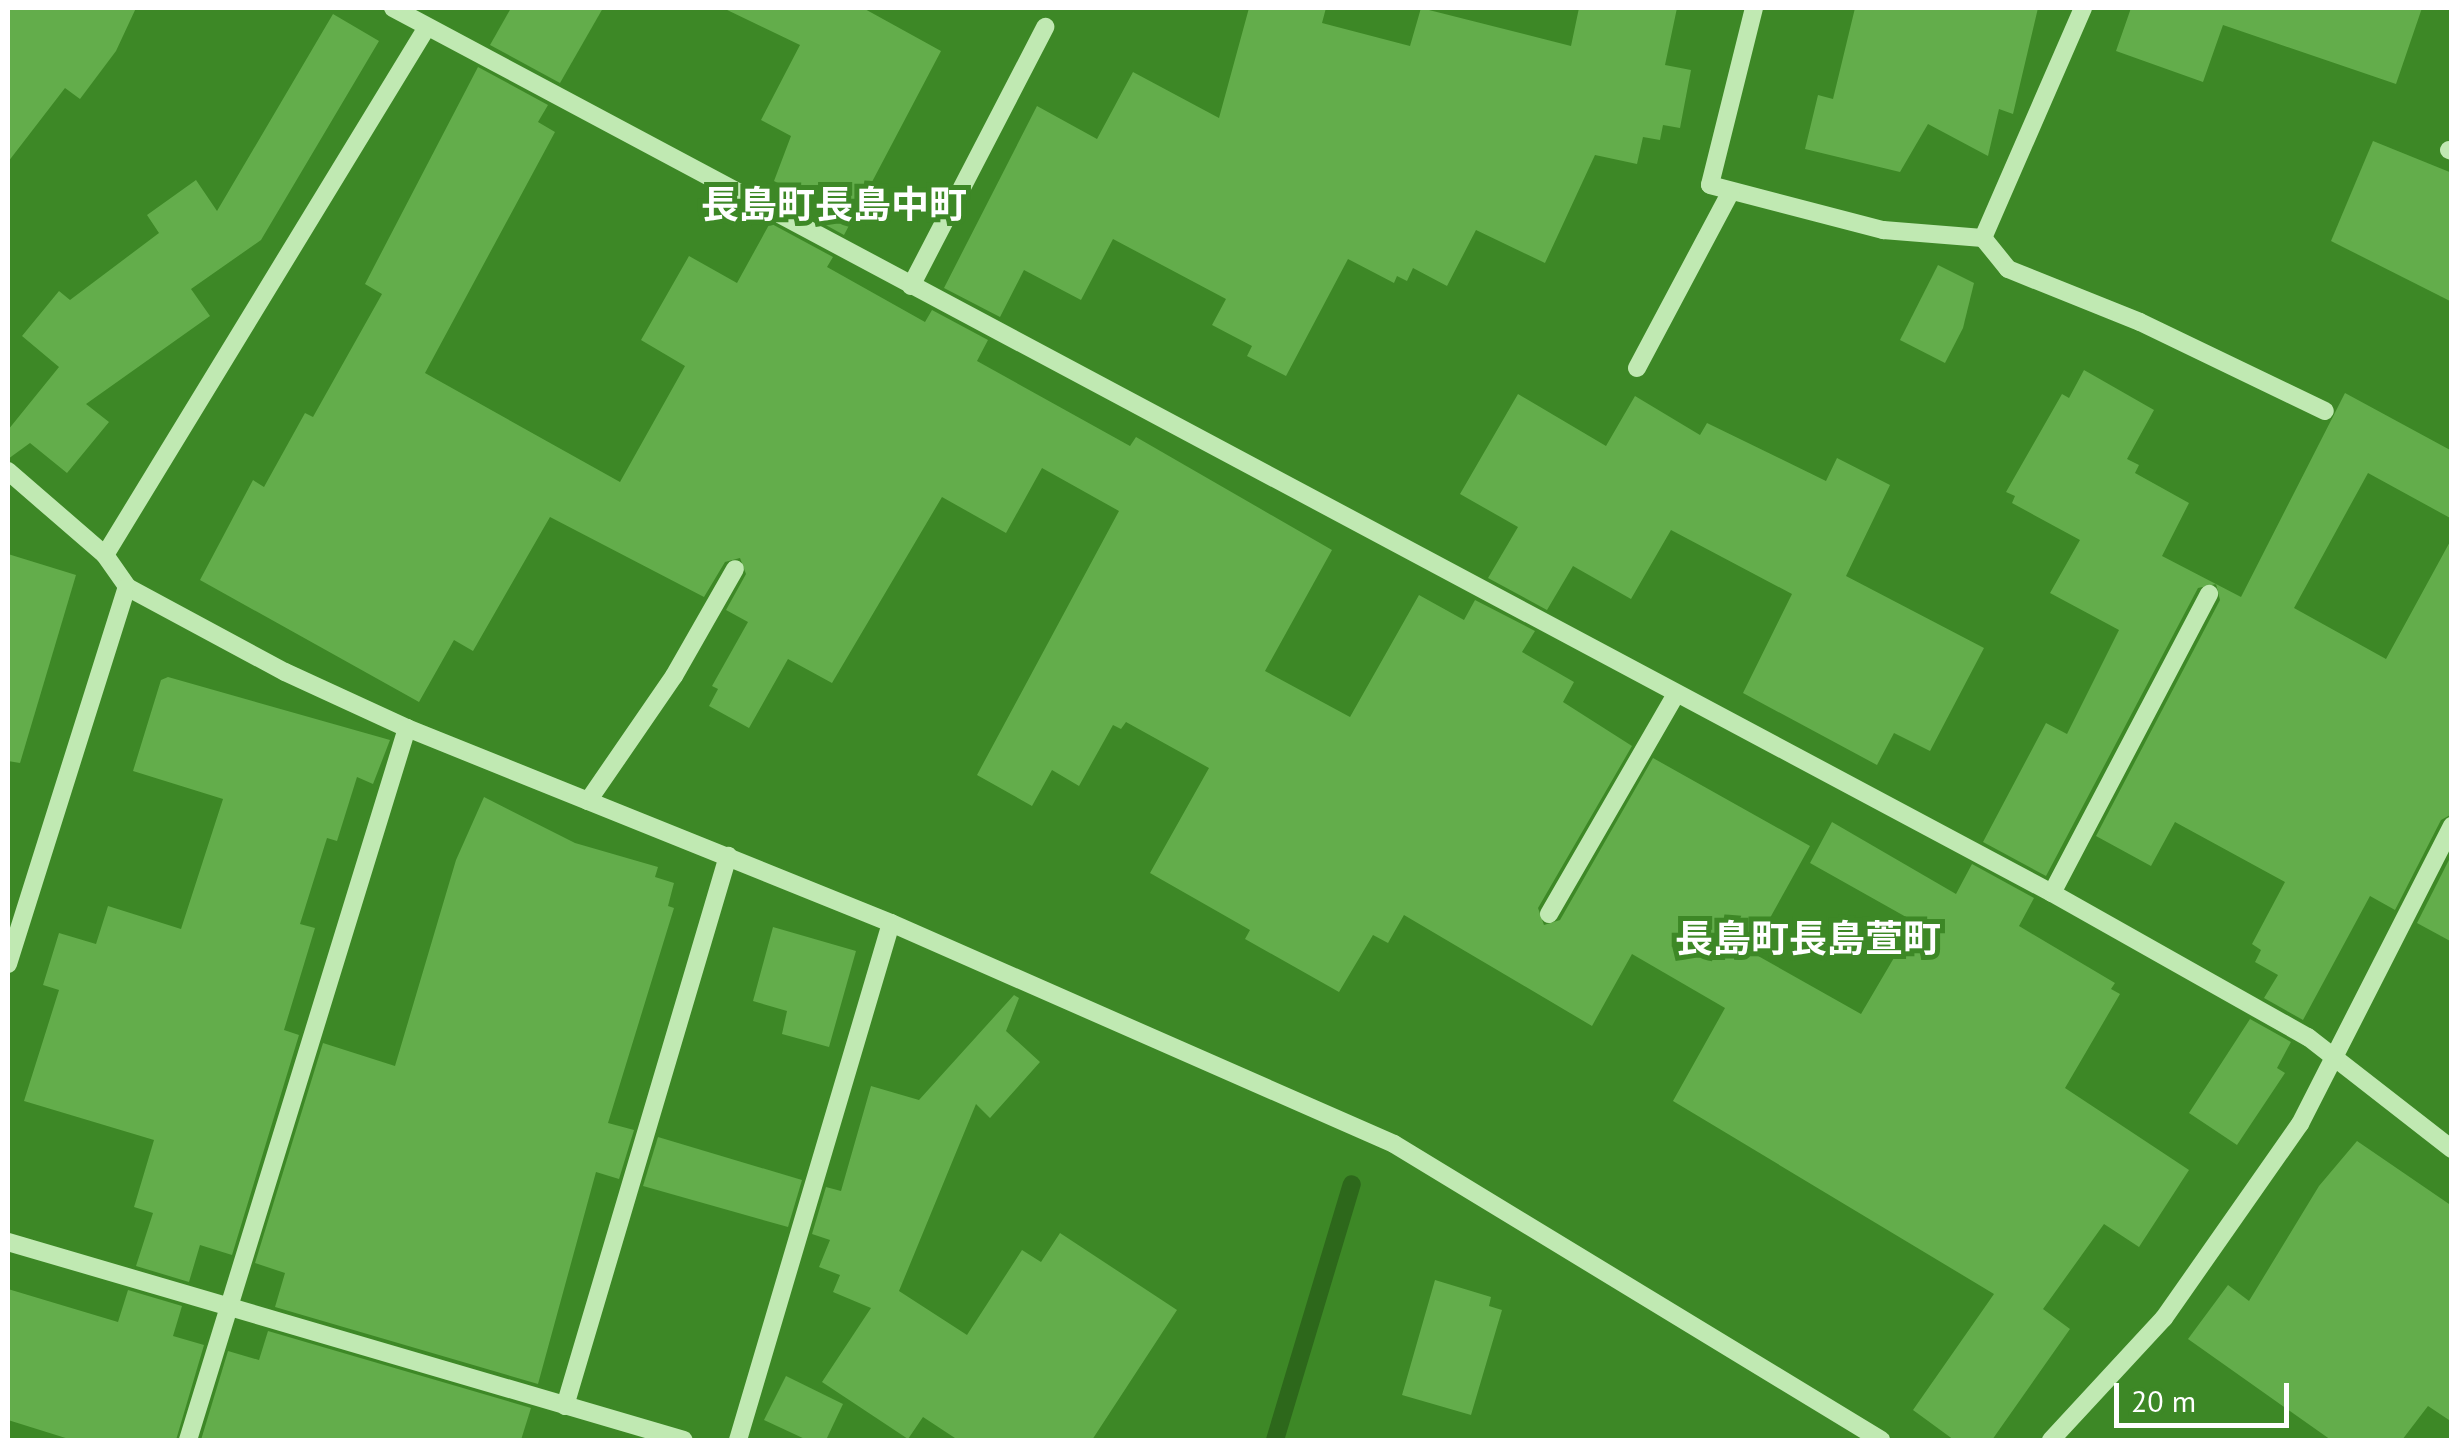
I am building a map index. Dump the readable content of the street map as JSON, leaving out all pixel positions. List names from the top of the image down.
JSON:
{
  "districts": ["長島町長島中町", "長島町長島萱町"],
  "scale_bar": "20 m"
}
